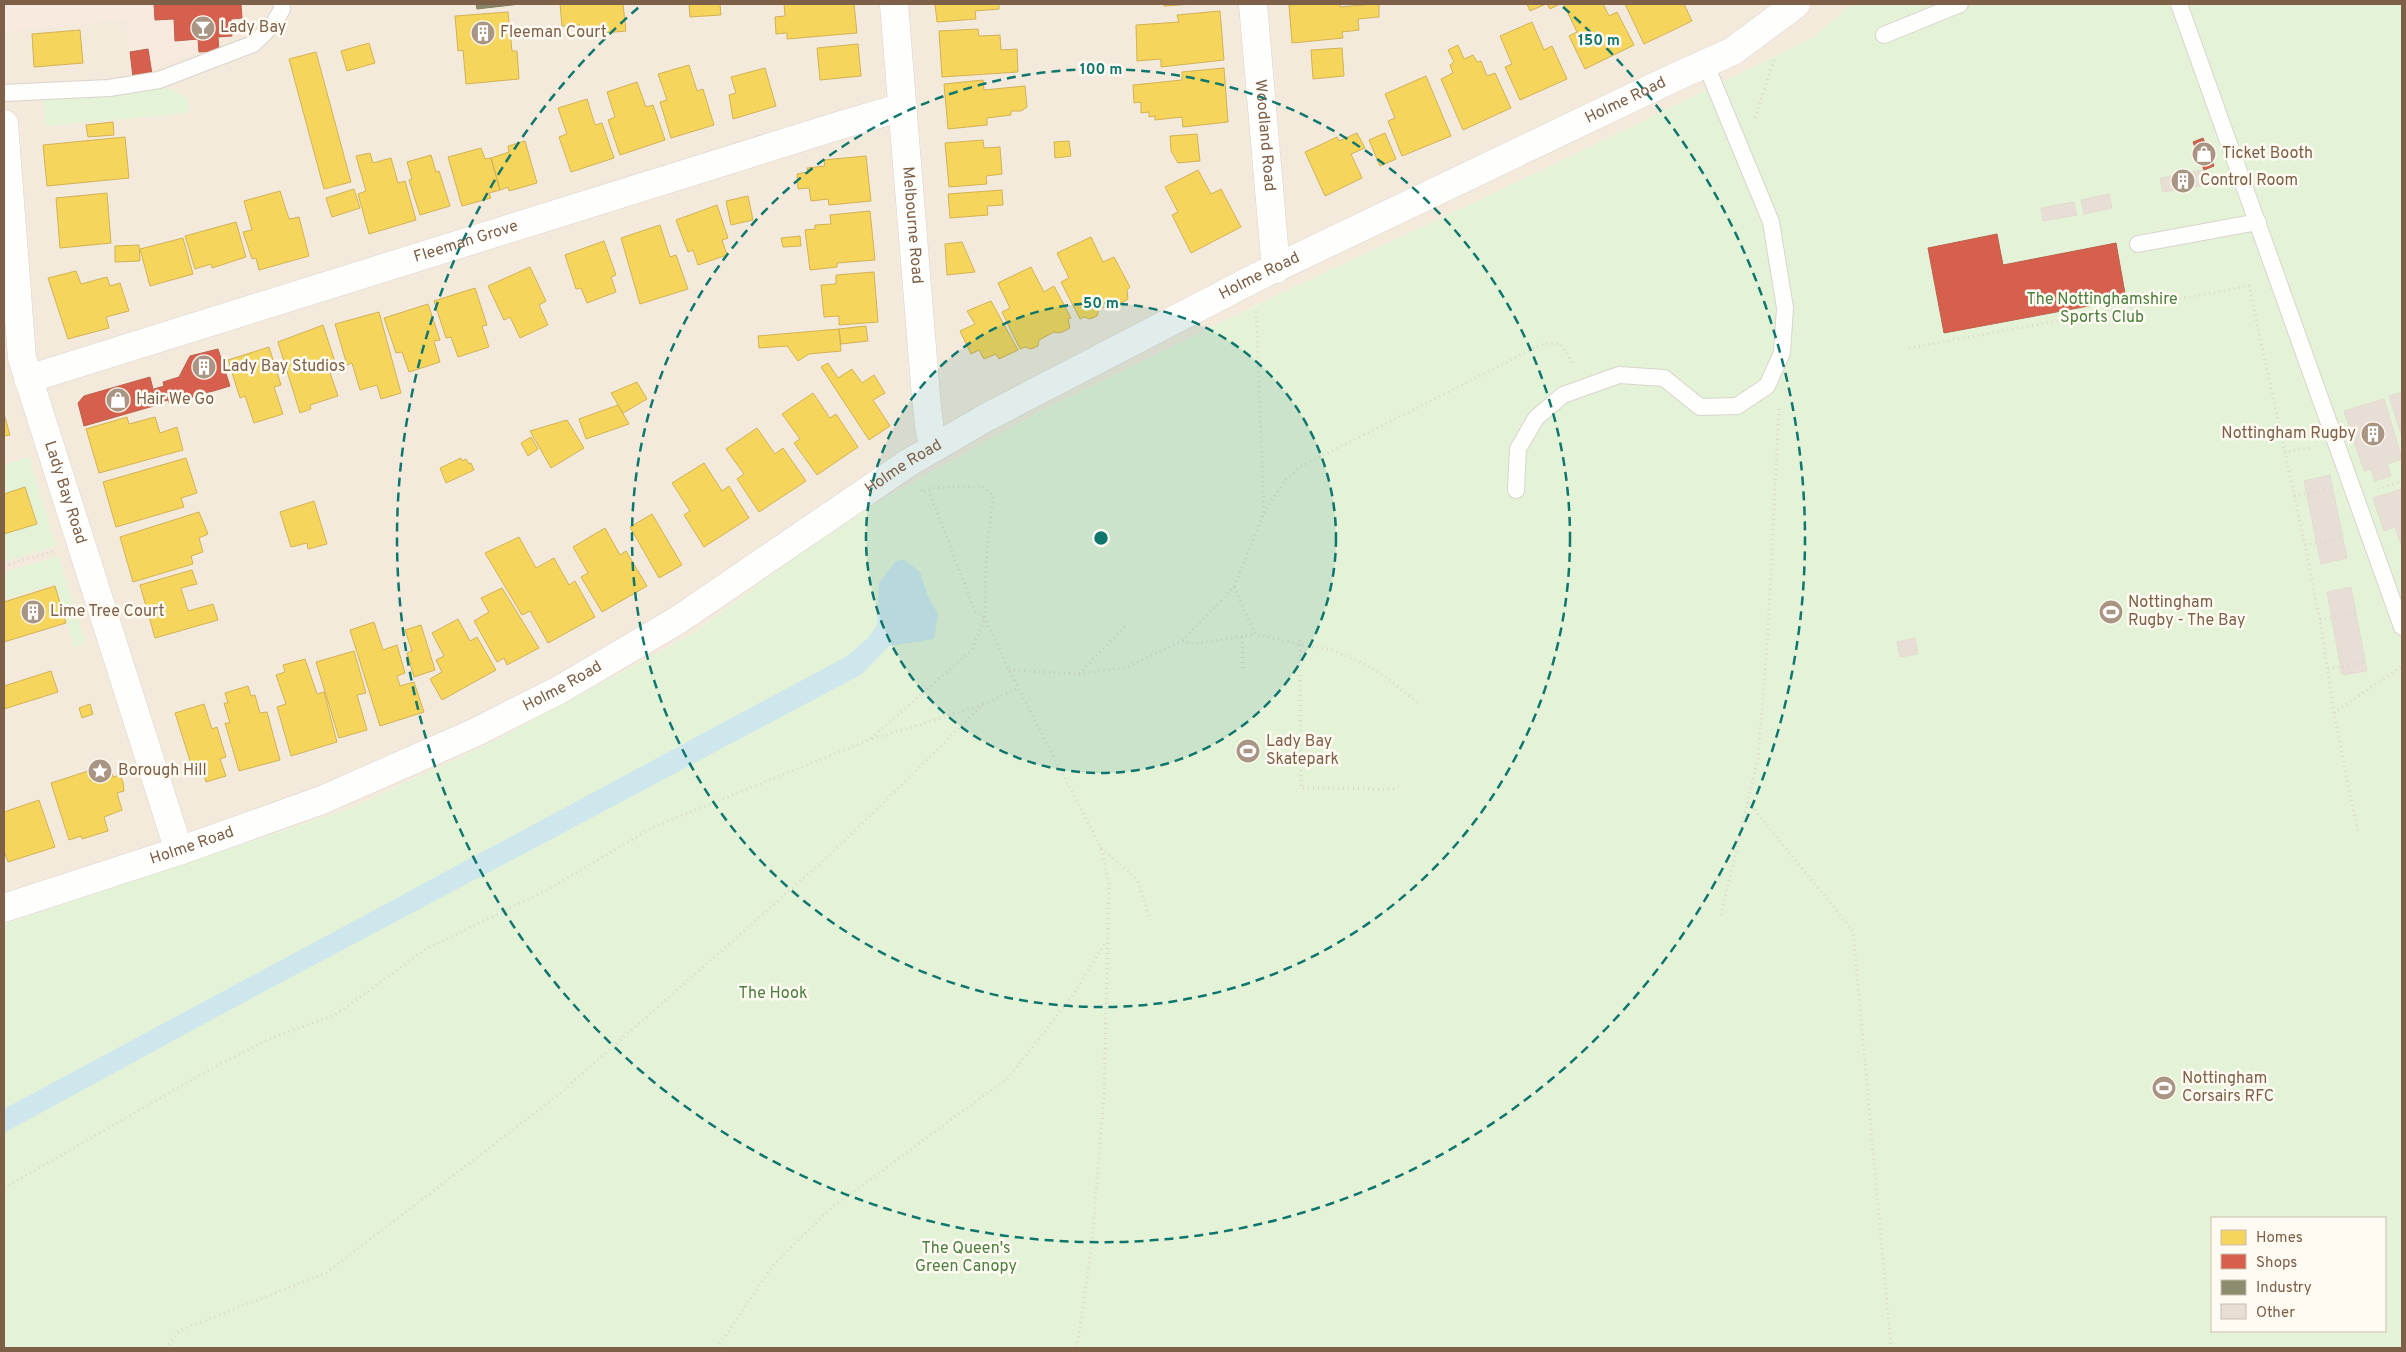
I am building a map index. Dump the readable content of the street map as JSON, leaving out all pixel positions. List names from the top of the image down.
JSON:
{
  "streets": {
    "street": [
      "Holme Road",
      "Woodland Road",
      "Melbourne Road",
      "Fleeman Grove",
      "Lady Bay Road"
    ]
  },
  "crossings": [
    ["Holme Road", "Woodland Road"],
    ["Holme Road", "Melbourne Road"],
    ["Holme Road", "Lady Bay Road"],
    ["Melbourne Road", "Fleeman Grove"],
    ["Fleeman Grove", "Lady Bay Road"]
  ],
  "parks": ["The Nottinghamshire Sports Club", "The Hook", "The Queen's Green Canopy"],
  "places": {
    "bar": ["Lady Bay"],
    "building": [
      "Fleeman Court",
      "Control Room",
      "Lady Bay Studios",
      "Nottingham Rugby",
      "Lime Tree Court"
    ],
    "shop": ["Ticket Booth", "Hair We Go"],
    "sports": ["Nottingham Rugby - The Bay", "Lady Bay Skatepark", "Nottingham Corsairs RFC"],
    "place": ["Borough Hill"]
  },
  "legend": [
    "Homes",
    "Shops",
    "Industry",
    "Other"
  ],
  "rings": ["150 m", "100 m", "50 m"]
}
